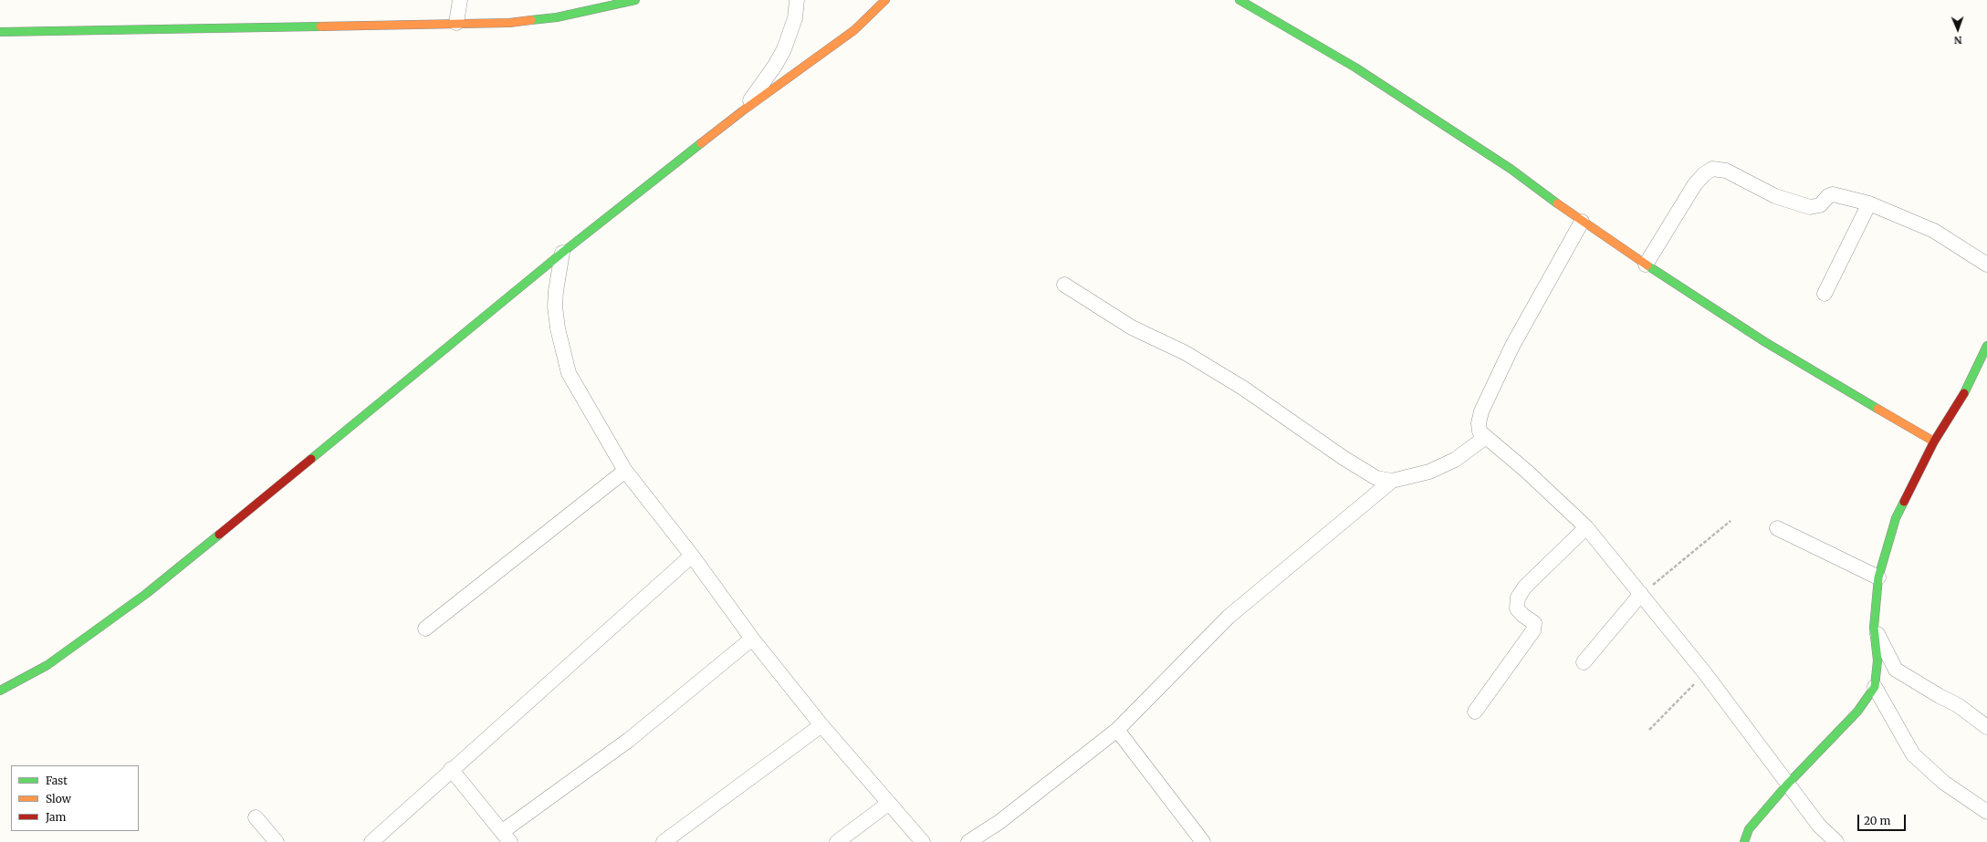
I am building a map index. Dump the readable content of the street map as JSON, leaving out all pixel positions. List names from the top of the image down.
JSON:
{
  "legend": ["Fast", "Slow", "Jam"],
  "scale_bar": "20 m",
  "north": "bottom"
}
